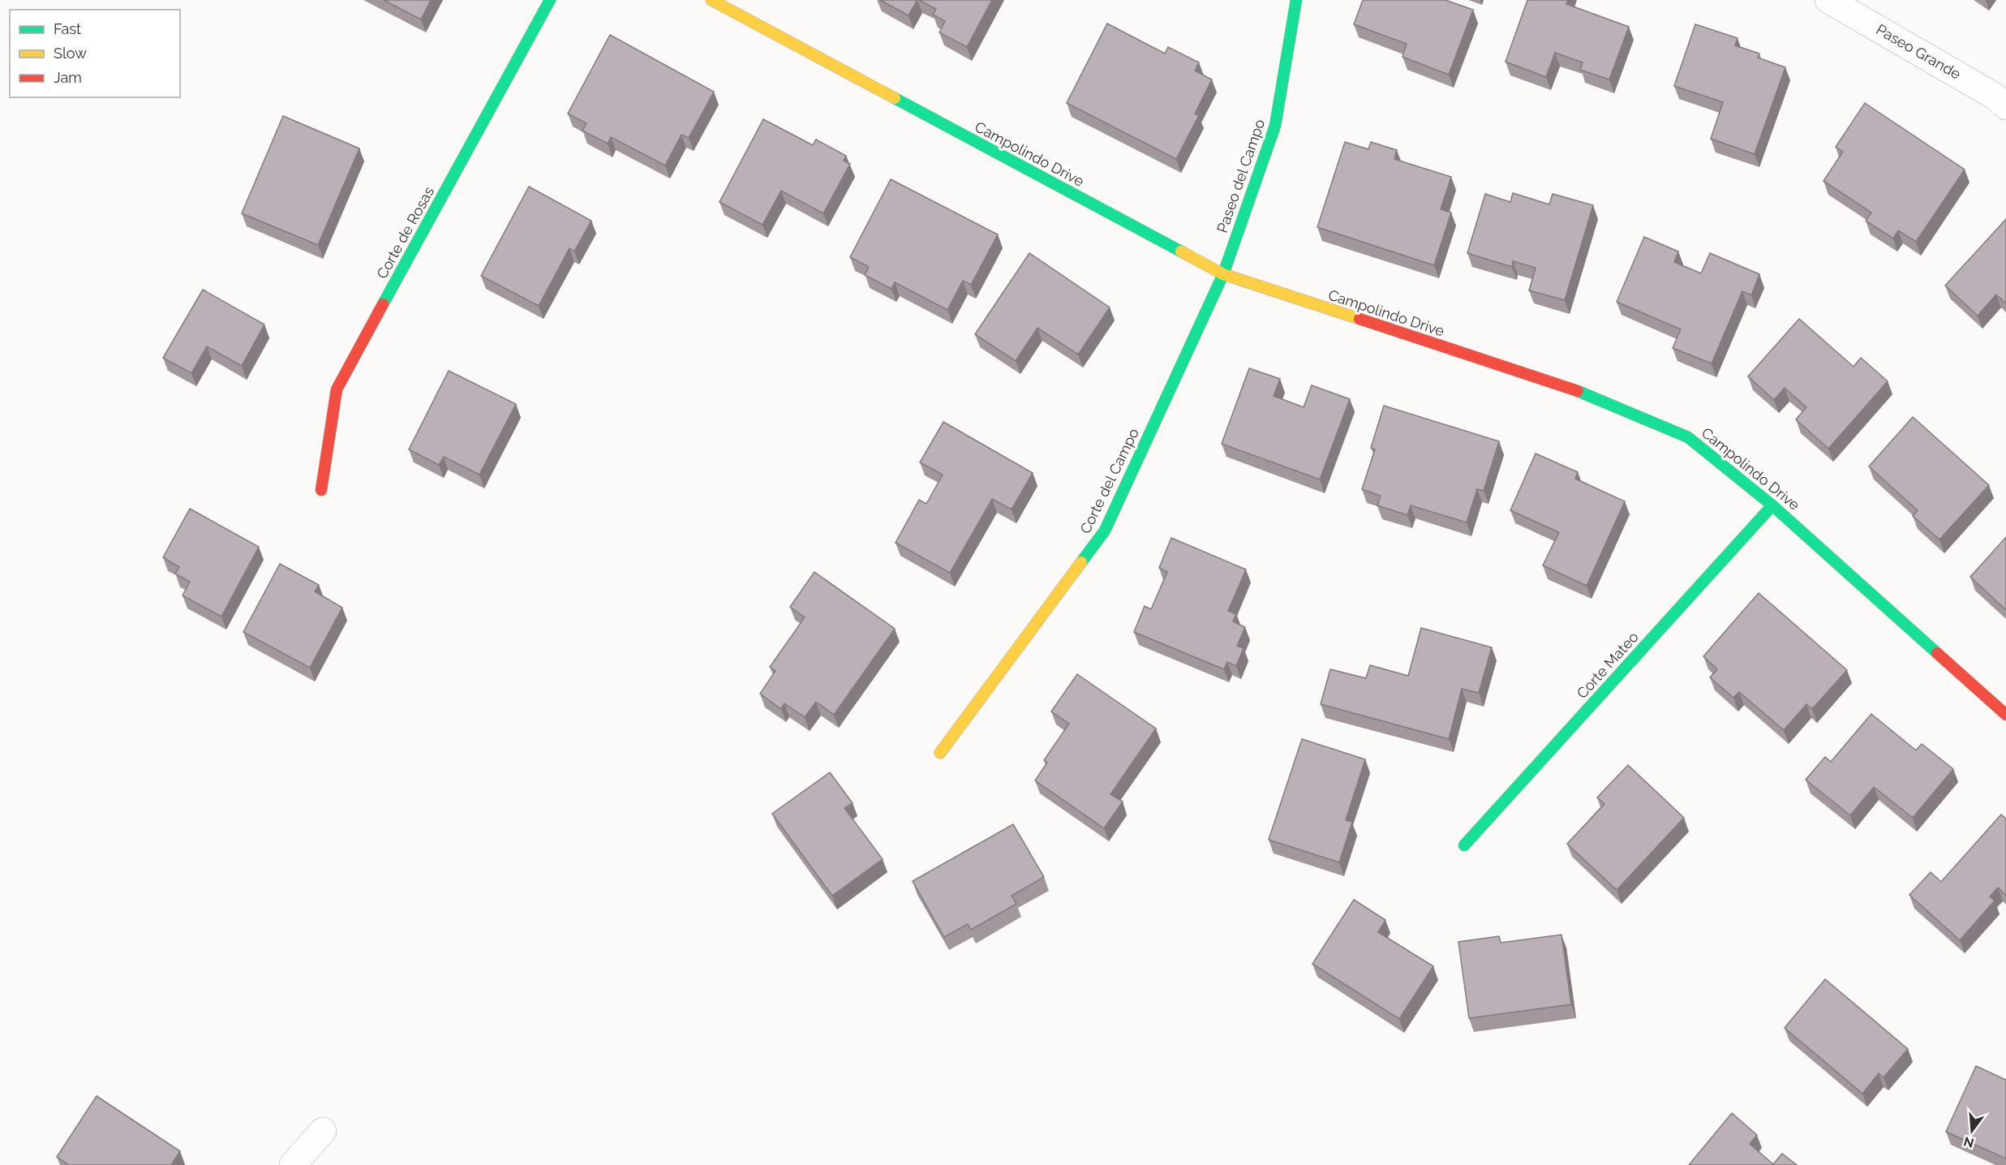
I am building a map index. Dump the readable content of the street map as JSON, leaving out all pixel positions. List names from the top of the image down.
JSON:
{
  "streets": {
    "street": [
      "Paseo Grande",
      "Campolindo Drive",
      "Paseo del Campo",
      "Corte de Rosas",
      "Corte del Campo",
      "Corte Mateo"
    ]
  },
  "crossings": [
    ["Campolindo Drive", "Paseo del Campo"],
    ["Campolindo Drive", "Corte del Campo"],
    ["Campolindo Drive", "Corte Mateo"],
    ["Paseo del Campo", "Corte del Campo"]
  ],
  "legend": ["Fast", "Slow", "Jam"],
  "north": "bottom"
}
